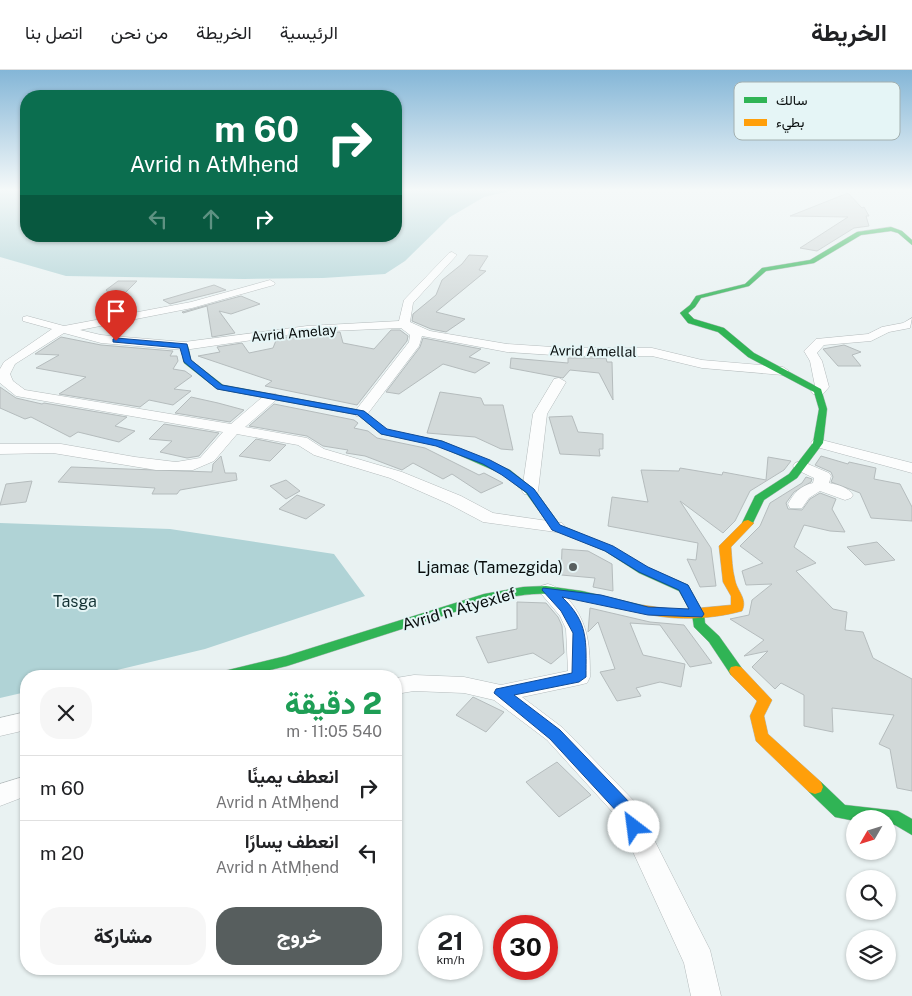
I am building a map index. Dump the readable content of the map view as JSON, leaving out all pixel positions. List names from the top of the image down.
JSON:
{
  "streets": {
    "street": ["Avrid Amelay", "Avrid Amellal", "Avrid n Atyexlef"]
  },
  "crossings": [
    ["Avrid Amelay", "Avrid Amellal"]
  ],
  "parks": ["Tasga"],
  "places": ["Ljamaɛ (Tamezgida)"],
  "legend": ["سالك", "بطيء"],
  "north": "bottom left",
  "page": {
    "header": "الخريطة",
    "nav": [
      "الرئيسية",
      "الخريطة",
      "من نحن",
      "اتصل بنا"
    ],
    "turn": ["60 m", "Avrid n AtMḥend"],
    "heading": ["2 دقيقة", "540 m · 11:05"],
    "list": [
      {
        "name": "انعطف يمينًا",
        "note": "Avrid n AtMḥend",
        "value": "60 m"
      },
      {
        "name": "انعطف يسارًا",
        "note": "Avrid n AtMḥend",
        "value": "20 m"
      }
    ],
    "buttons": ["خروج", "مشاركة"],
    "speed": "21 km/h",
    "limit": "30"
  }
}
